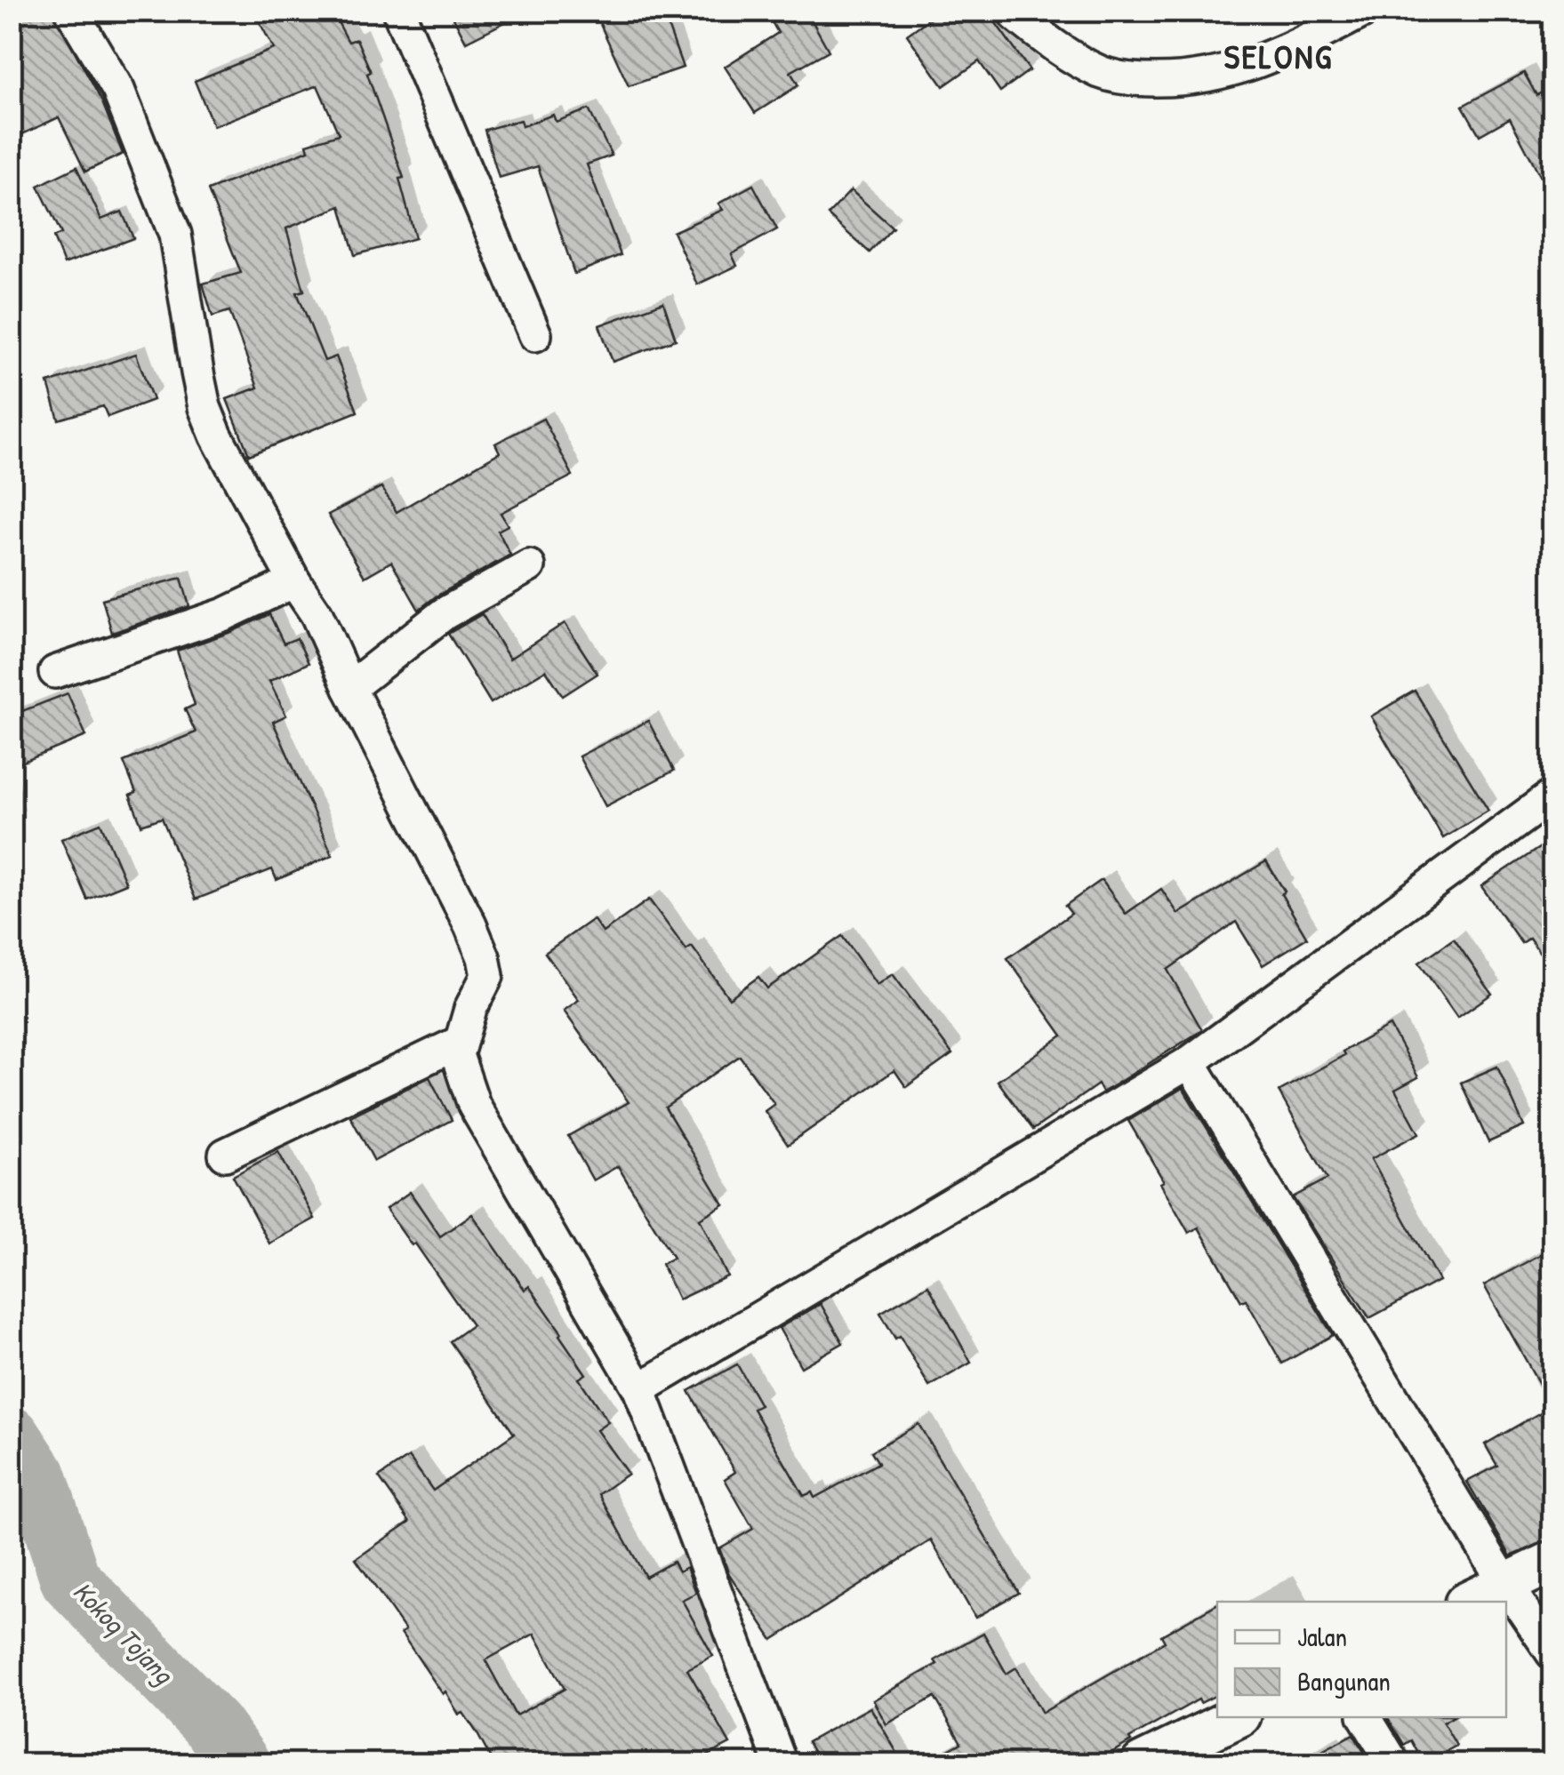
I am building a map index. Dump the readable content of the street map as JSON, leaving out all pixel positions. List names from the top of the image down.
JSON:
{
  "districts": ["SELONG"],
  "water": ["Kokoq Tojang"],
  "legend": ["Jalan", "Bangunan"]
}
